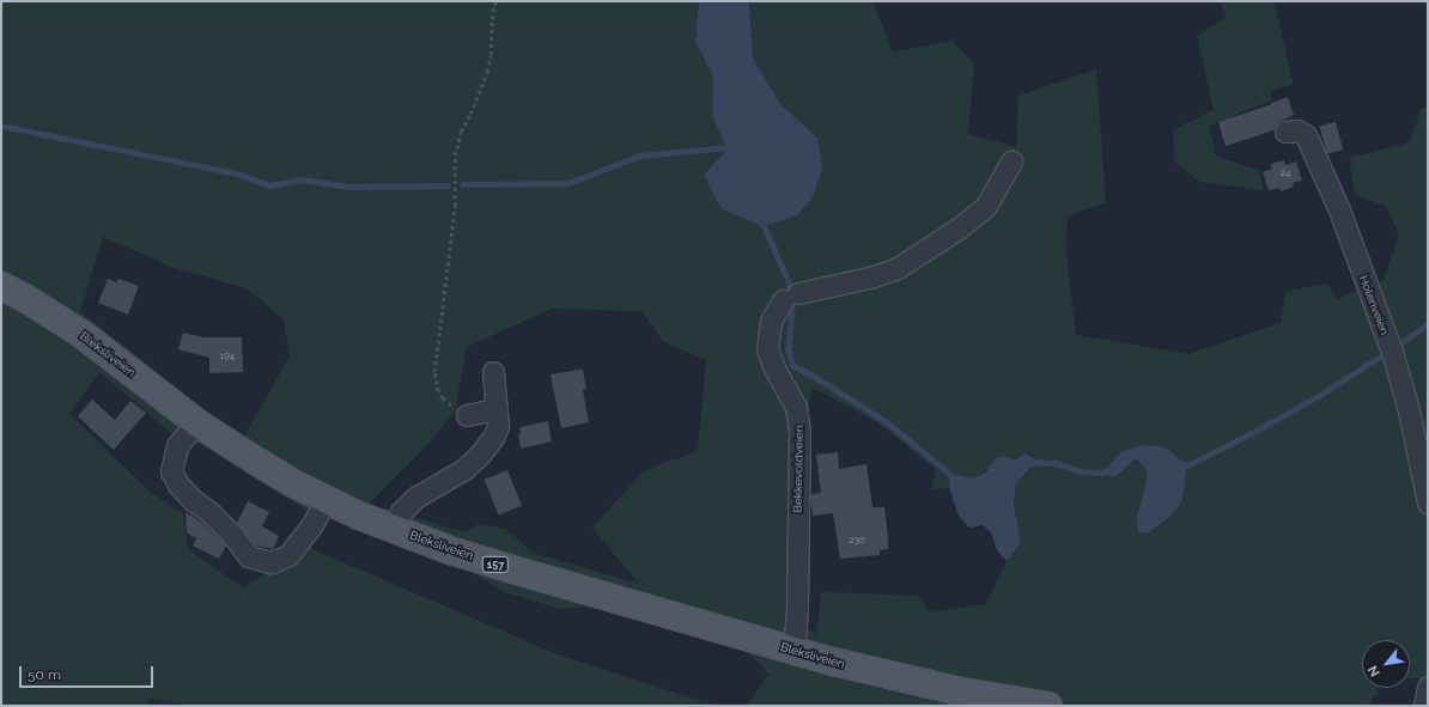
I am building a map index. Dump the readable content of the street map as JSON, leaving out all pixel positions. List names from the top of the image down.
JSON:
{
  "streets": {
    "main road": ["Bleksliveien", "157"],
    "street": ["Holenveien", "Bekkevoldveien"]
  },
  "crossings": [
    ["Bleksliveien", "Bekkevoldveien"]
  ],
  "house_numbers": ["24", "194", "230"],
  "scale_bar": "50 m",
  "north": "bottom left"
}
